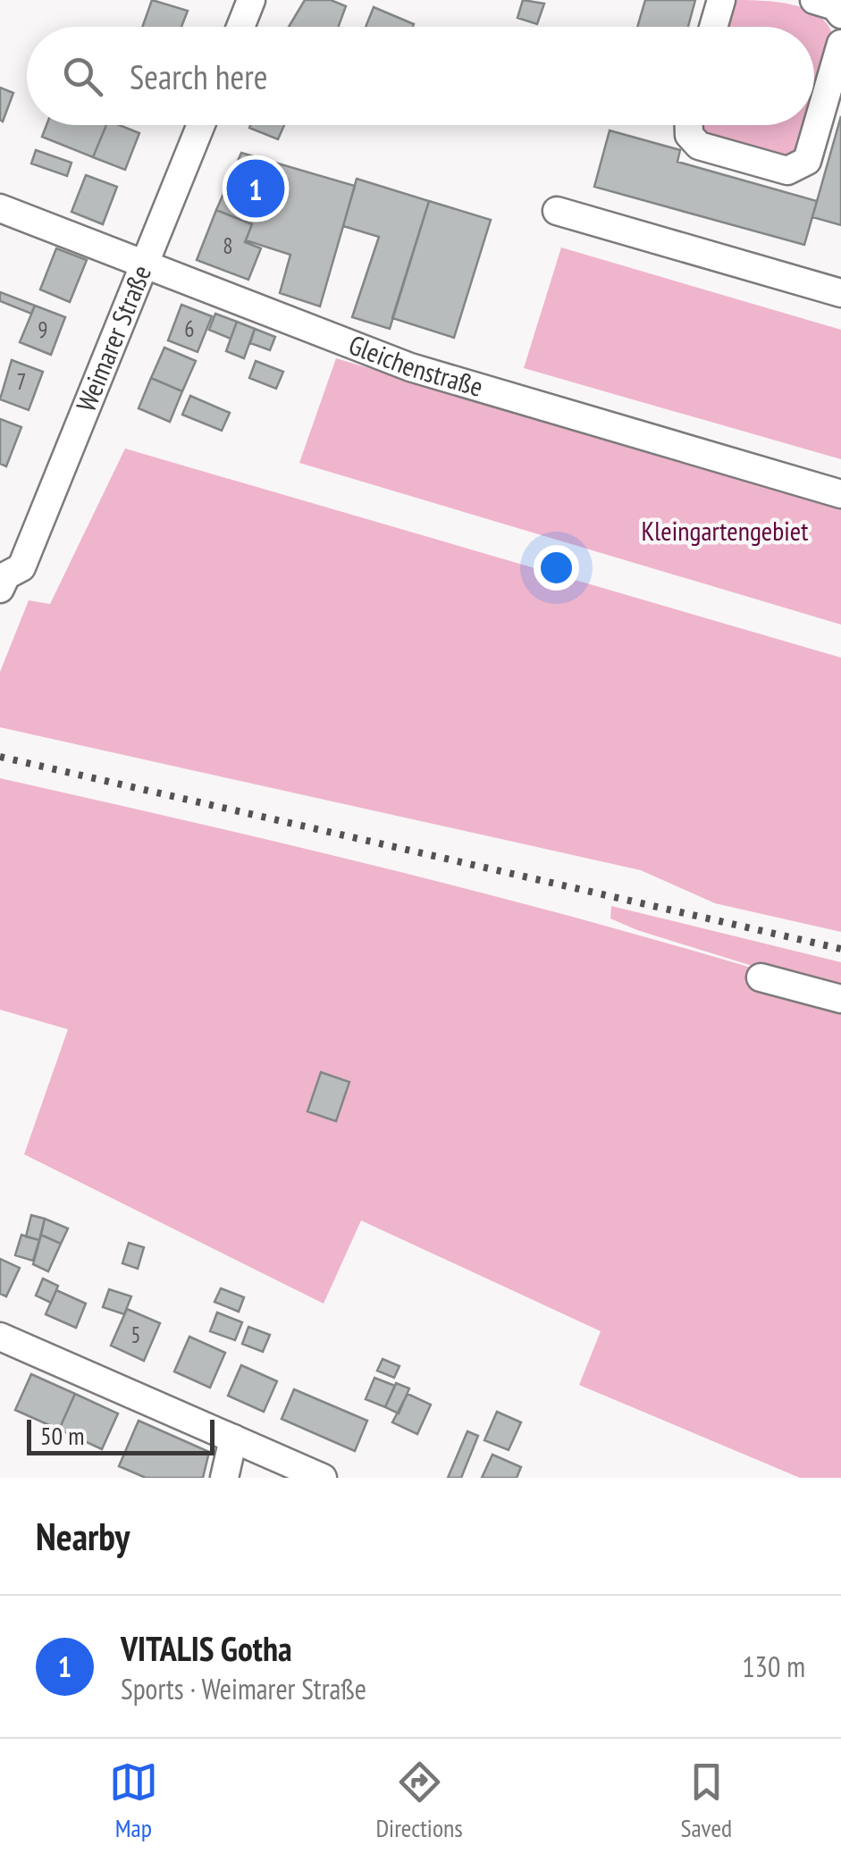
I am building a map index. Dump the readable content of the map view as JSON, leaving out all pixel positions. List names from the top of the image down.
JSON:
{
  "streets": {
    "street": ["Weimarer Straße", "Gleichenstraße"]
  },
  "crossings": [
    ["Weimarer Straße", "Gleichenstraße"]
  ],
  "parks": ["Kleingartengebiet"],
  "house_numbers": [
    "8",
    "6",
    "9",
    "7",
    "5"
  ],
  "scale_bar": "50 m",
  "page": {
    "search": "Search here",
    "pins": "1",
    "scale": "50 m",
    "heading": "Nearby",
    "list": [
      {
        "mark": "1",
        "name": "VITALIS Gotha",
        "note": "Sports · Weimarer Straße",
        "value": "130 m"
      }
    ],
    "nav": ["Map", "Directions", "Saved"]
  }
}
